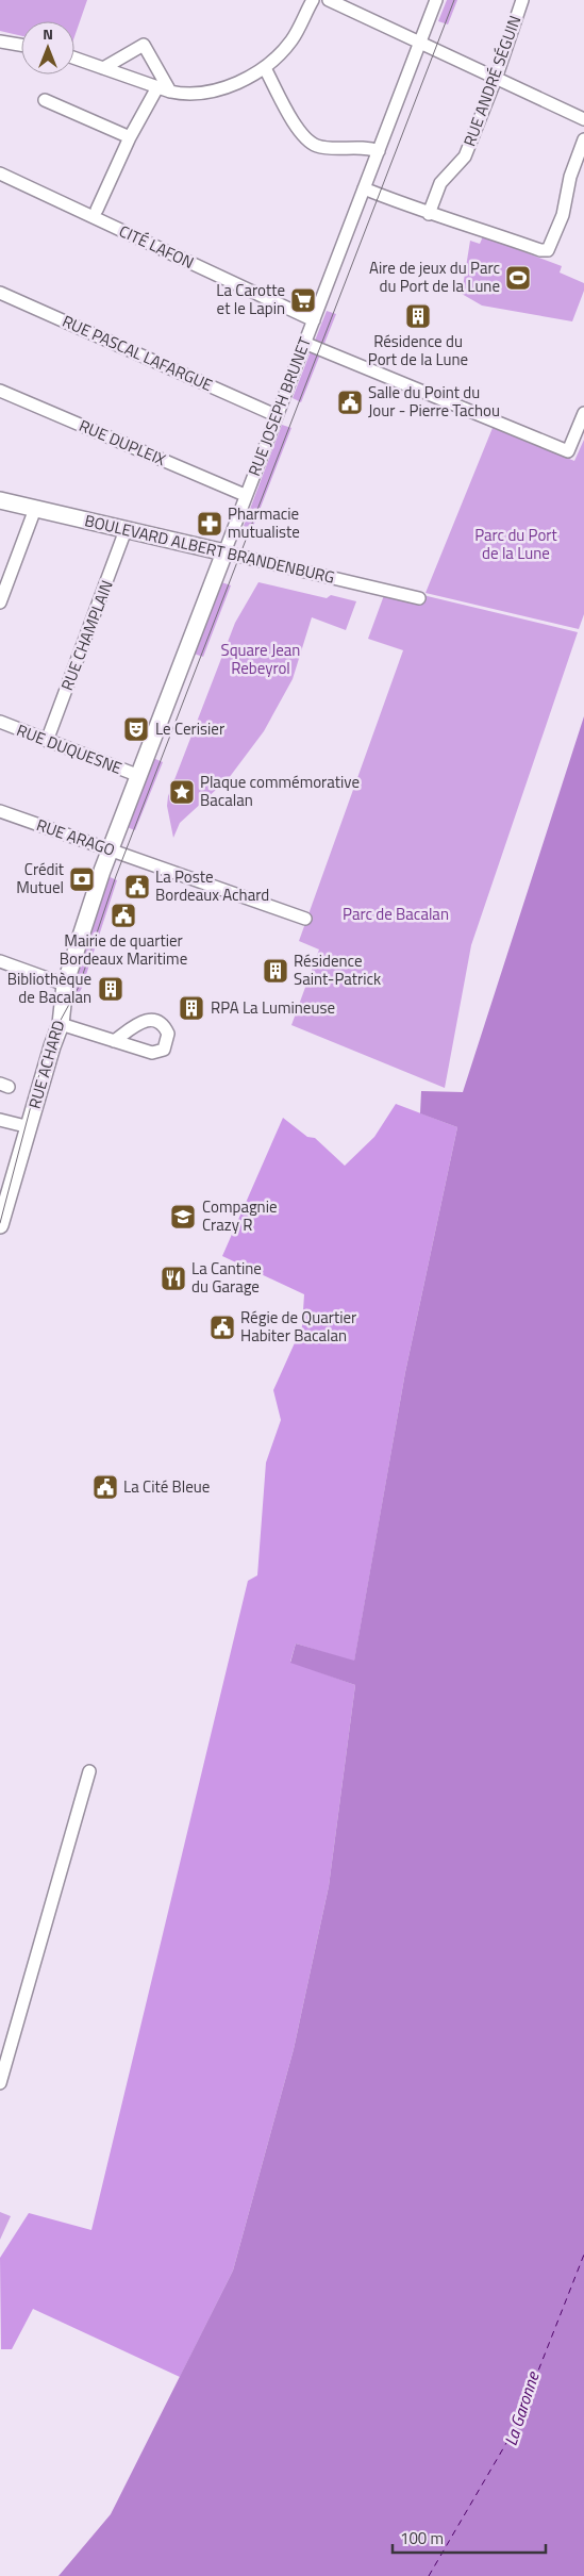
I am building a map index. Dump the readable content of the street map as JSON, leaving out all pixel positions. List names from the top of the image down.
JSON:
{
  "streets": {
    "street": [
      "RUE ANDRÉ SÉGUIN",
      "CITÉ LAFON",
      "RUE PASCAL LAFARGUE",
      "RUE JOSEPH BRUNET",
      "RUE DUPLEIX",
      "BOULEVARD ALBERT BRANDENBURG",
      "RUE CHAMPLAIN",
      "RUE DUQUESNE",
      "RUE ARAGO",
      "RUE ACHARD"
    ]
  },
  "crossings": [
    ["CITÉ LAFON", "RUE JOSEPH BRUNET"],
    ["RUE PASCAL LAFARGUE", "RUE JOSEPH BRUNET"],
    ["RUE JOSEPH BRUNET", "RUE DUPLEIX"],
    ["RUE JOSEPH BRUNET", "BOULEVARD ALBERT BRANDENBURG"],
    ["RUE JOSEPH BRUNET", "RUE DUQUESNE"],
    ["RUE JOSEPH BRUNET", "RUE ACHARD"],
    ["BOULEVARD ALBERT BRANDENBURG", "RUE CHAMPLAIN"],
    ["RUE CHAMPLAIN", "RUE DUQUESNE"],
    ["RUE ARAGO", "RUE ACHARD"]
  ],
  "water": ["La Garonne"],
  "parks": ["Parc du Port de la Lune", "Square Jean Rebeyrol", "Parc de Bacalan"],
  "places": {
    "sports": ["Aire de jeux du Parc du Port de la Lune"],
    "supermarket": ["La Carotte et le Lapin"],
    "building": [
      "Résidence du Port de la Lune",
      "Résidence Saint-Patrick",
      "Bibliothèque de Bacalan",
      "RPA La Lumineuse"
    ],
    "public building": [
      "Salle du Point du Jour - Pierre Tachou",
      "La Poste Bordeaux Achard",
      "Mairie de quartier Bordeaux Maritime",
      "Régie de Quartier Habiter Bacalan",
      "La Cité Bleue"
    ],
    "pharmacy": ["Pharmacie mutualiste"],
    "theatre": ["Le Cerisier"],
    "place": ["Plaque commémorative Bacalan"],
    "bank": ["Crédit Mutuel"],
    "school or university": ["Compagnie Crazy R"],
    "restaurant": ["La Cantine du Garage"]
  },
  "scale_bar": "100 m",
  "north": "top"
}
